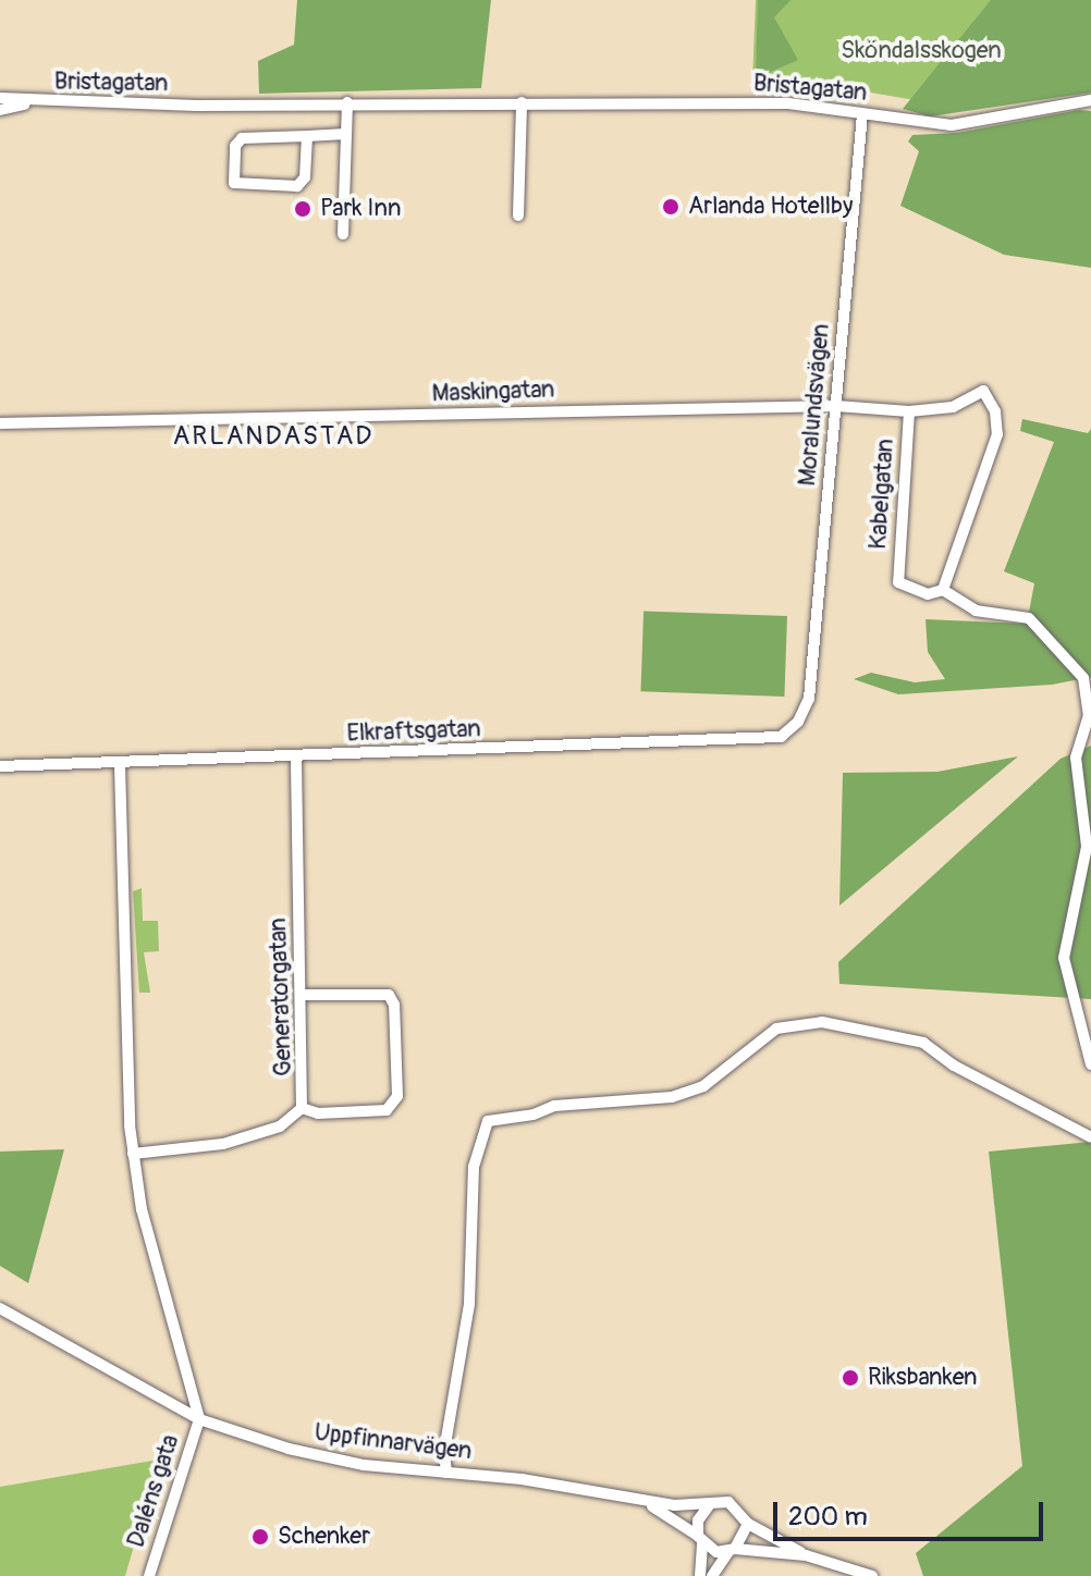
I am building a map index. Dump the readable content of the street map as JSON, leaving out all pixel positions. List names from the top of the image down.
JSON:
{
  "streets": {
    "street": [
      "Bristagatan",
      "Maskingatan",
      "Moralundsvägen",
      "Kabelgatan",
      "Elkraftsgatan",
      "Generatorgatan",
      "Uppfinnarvägen",
      "Daléns gata"
    ]
  },
  "crossings": [
    ["Bristagatan", "Moralundsvägen"],
    ["Maskingatan", "Moralundsvägen"],
    ["Maskingatan", "Kabelgatan"],
    ["Moralundsvägen", "Elkraftsgatan"],
    ["Elkraftsgatan", "Generatorgatan"],
    ["Uppfinnarvägen", "Daléns gata"]
  ],
  "districts": ["ARLANDASTAD"],
  "parks": ["Sköndalsskogen"],
  "places": [
    "Arlanda Hotellby",
    "Park Inn",
    "Riksbanken",
    "Schenker"
  ],
  "scale_bar": "200 m"
}
